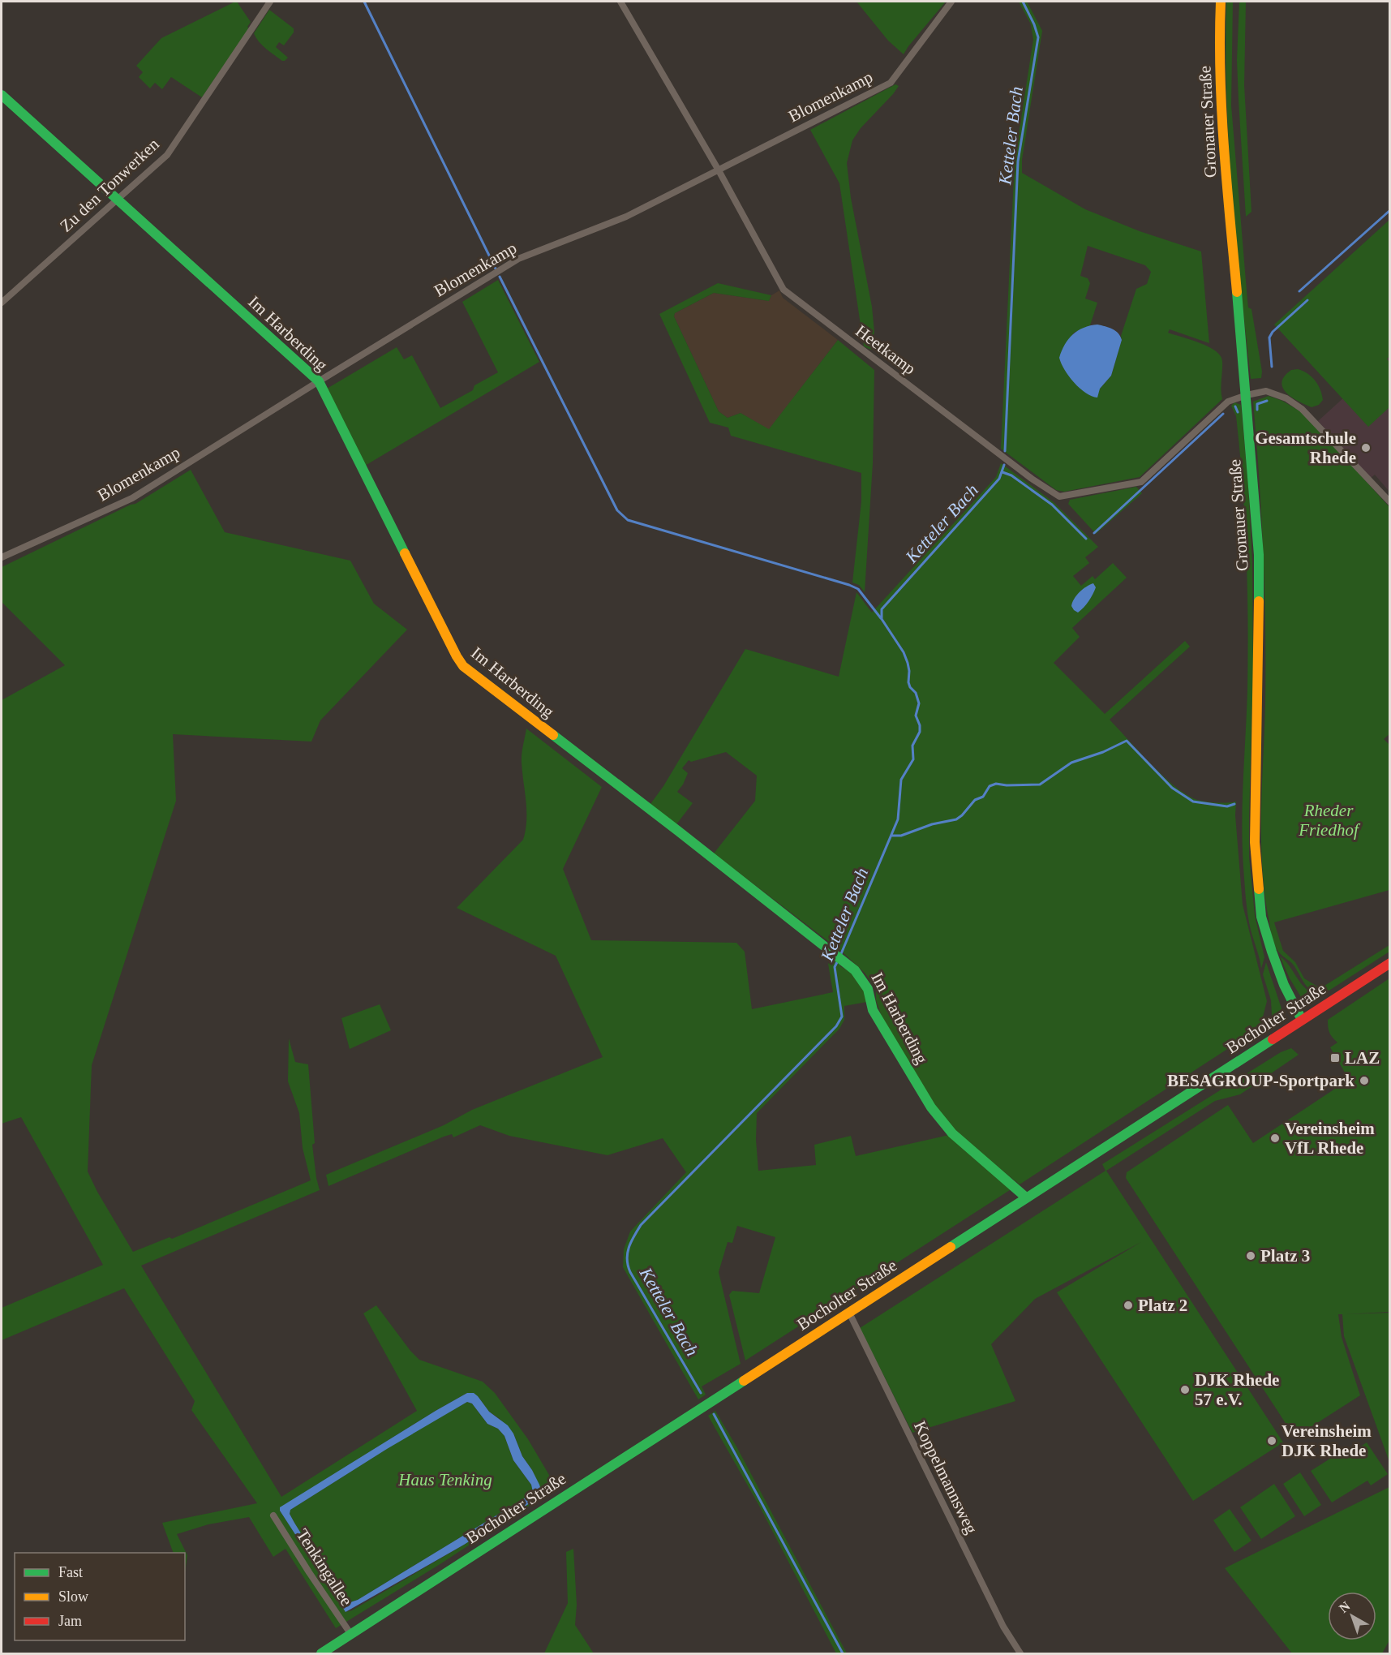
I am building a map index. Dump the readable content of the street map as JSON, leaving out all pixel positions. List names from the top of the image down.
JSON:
{
  "streets": {
    "main road": ["Gronauer Straße", "Im Harberding", "Bocholter Straße"],
    "street": [
      "Blomenkamp",
      "Zu den Tonwerken",
      "Heetkamp",
      "Koppelmannsweg",
      "Tenkingallee"
    ]
  },
  "crossings": [
    ["Blomenkamp", "Im Harberding"],
    ["Blomenkamp", "Heetkamp"],
    ["Gronauer Straße", "Heetkamp"],
    ["Gronauer Straße", "Bocholter Straße"],
    ["Zu den Tonwerken", "Im Harberding"],
    ["Im Harberding", "Bocholter Straße"],
    ["Bocholter Straße", "Koppelmannsweg"],
    ["Bocholter Straße", "Tenkingallee"]
  ],
  "water": ["Ketteler Bach"],
  "parks": ["Rheder Friedhof", "Haus Tenking"],
  "places": {
    "other": [
      "Gesamtschule Rhede",
      "BESAGROUP-Sportpark",
      "Vereinsheim VfL Rhede",
      "Platz 3",
      "Platz 2",
      "DJK Rhede 57 e.V.",
      "Vereinsheim DJK Rhede"
    ],
    "transit": ["LAZ"]
  },
  "legend": ["Fast", "Slow", "Jam"],
  "north": "top left"
}
